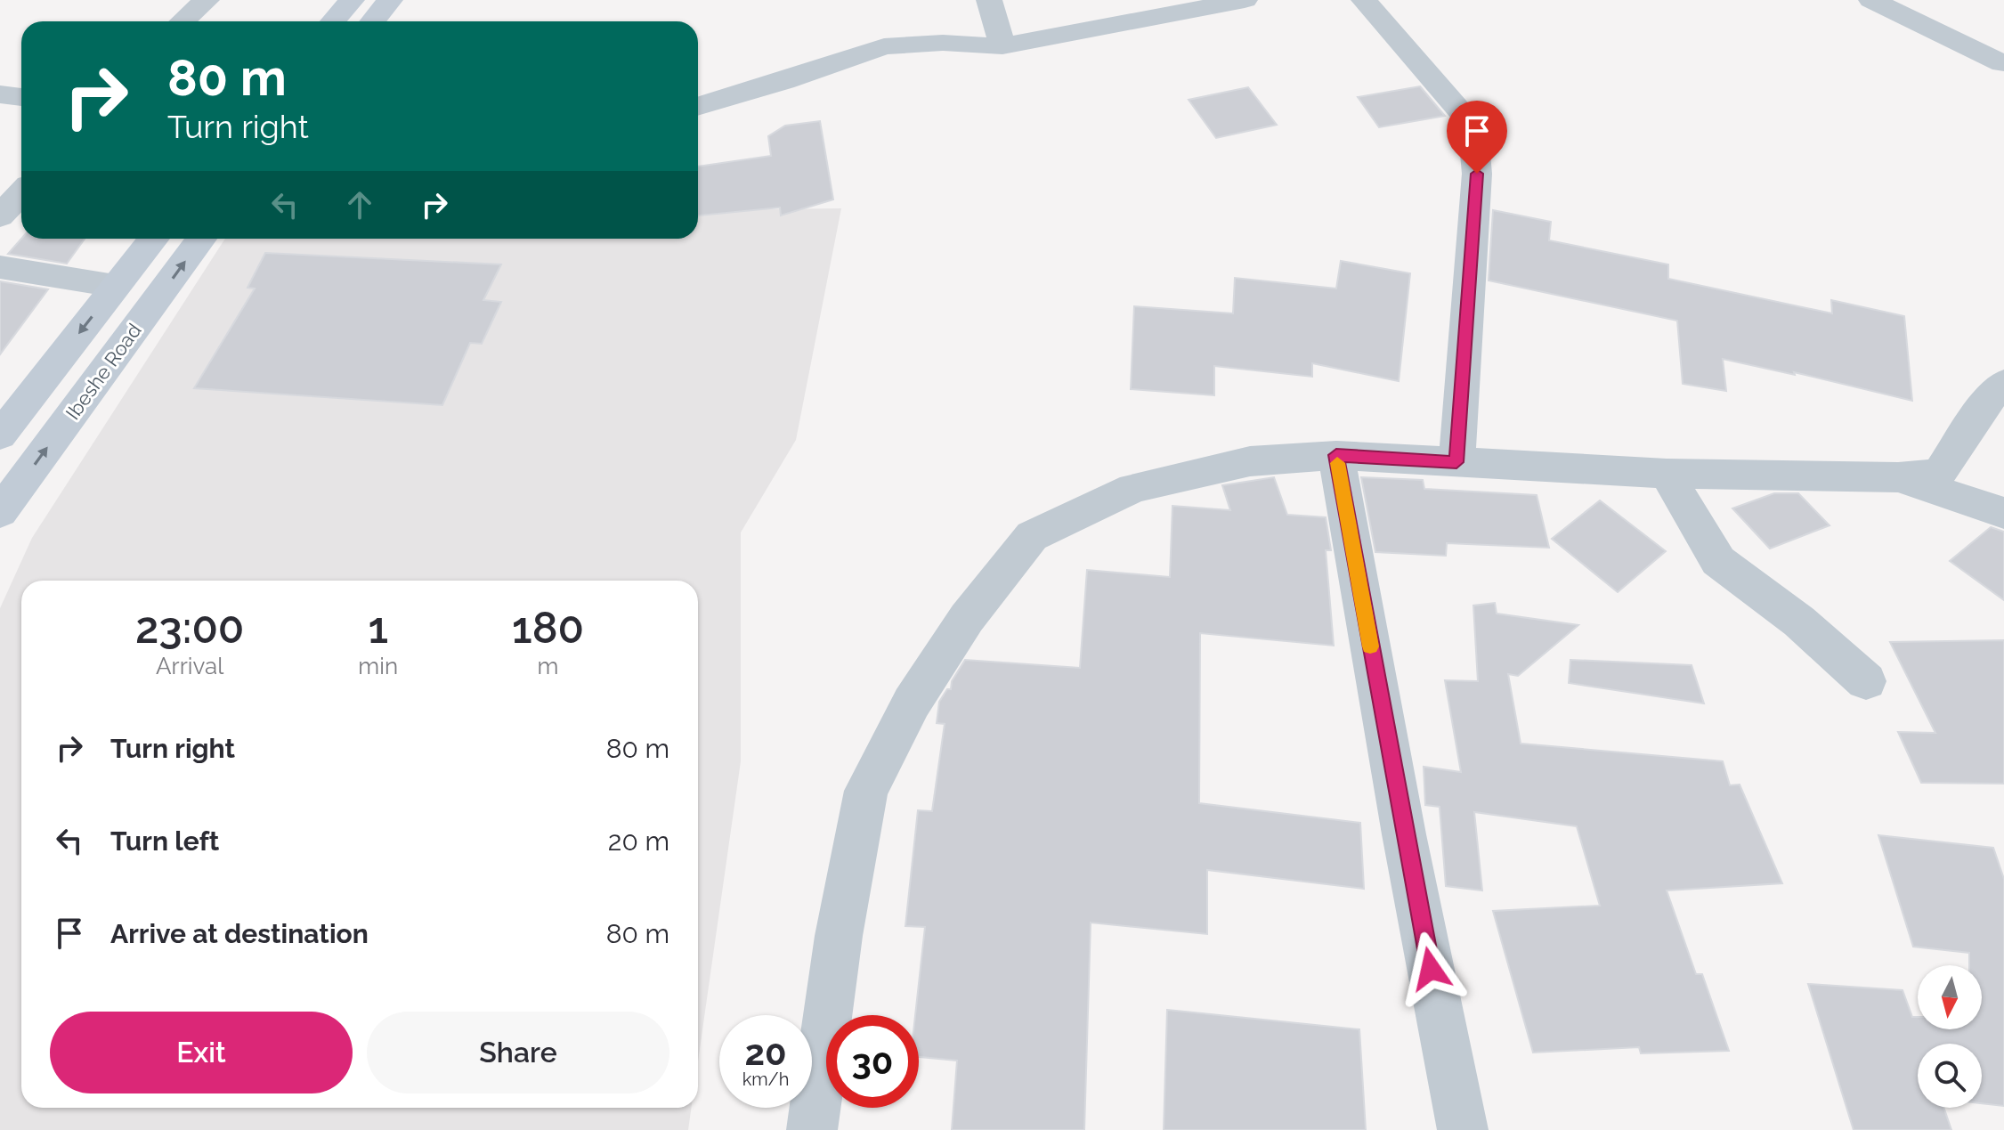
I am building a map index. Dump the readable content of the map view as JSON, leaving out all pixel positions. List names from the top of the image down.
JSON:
{
  "streets": {
    "main road": ["Ibeshe Road"]
  },
  "north": "bottom",
  "page": {
    "turn": ["80 m", "Turn right"],
    "eta": [
      "23:00",
      "Arrival",
      "1",
      "min",
      "180",
      "m"
    ],
    "list": [
      {
        "name": "Turn right",
        "value": "80 m"
      },
      {
        "name": "Turn left",
        "value": "20 m"
      },
      {
        "name": "Arrive at destination",
        "value": "80 m"
      }
    ],
    "buttons": ["Exit", "Share"],
    "speed": "20 km/h",
    "limit": "30"
  }
}
